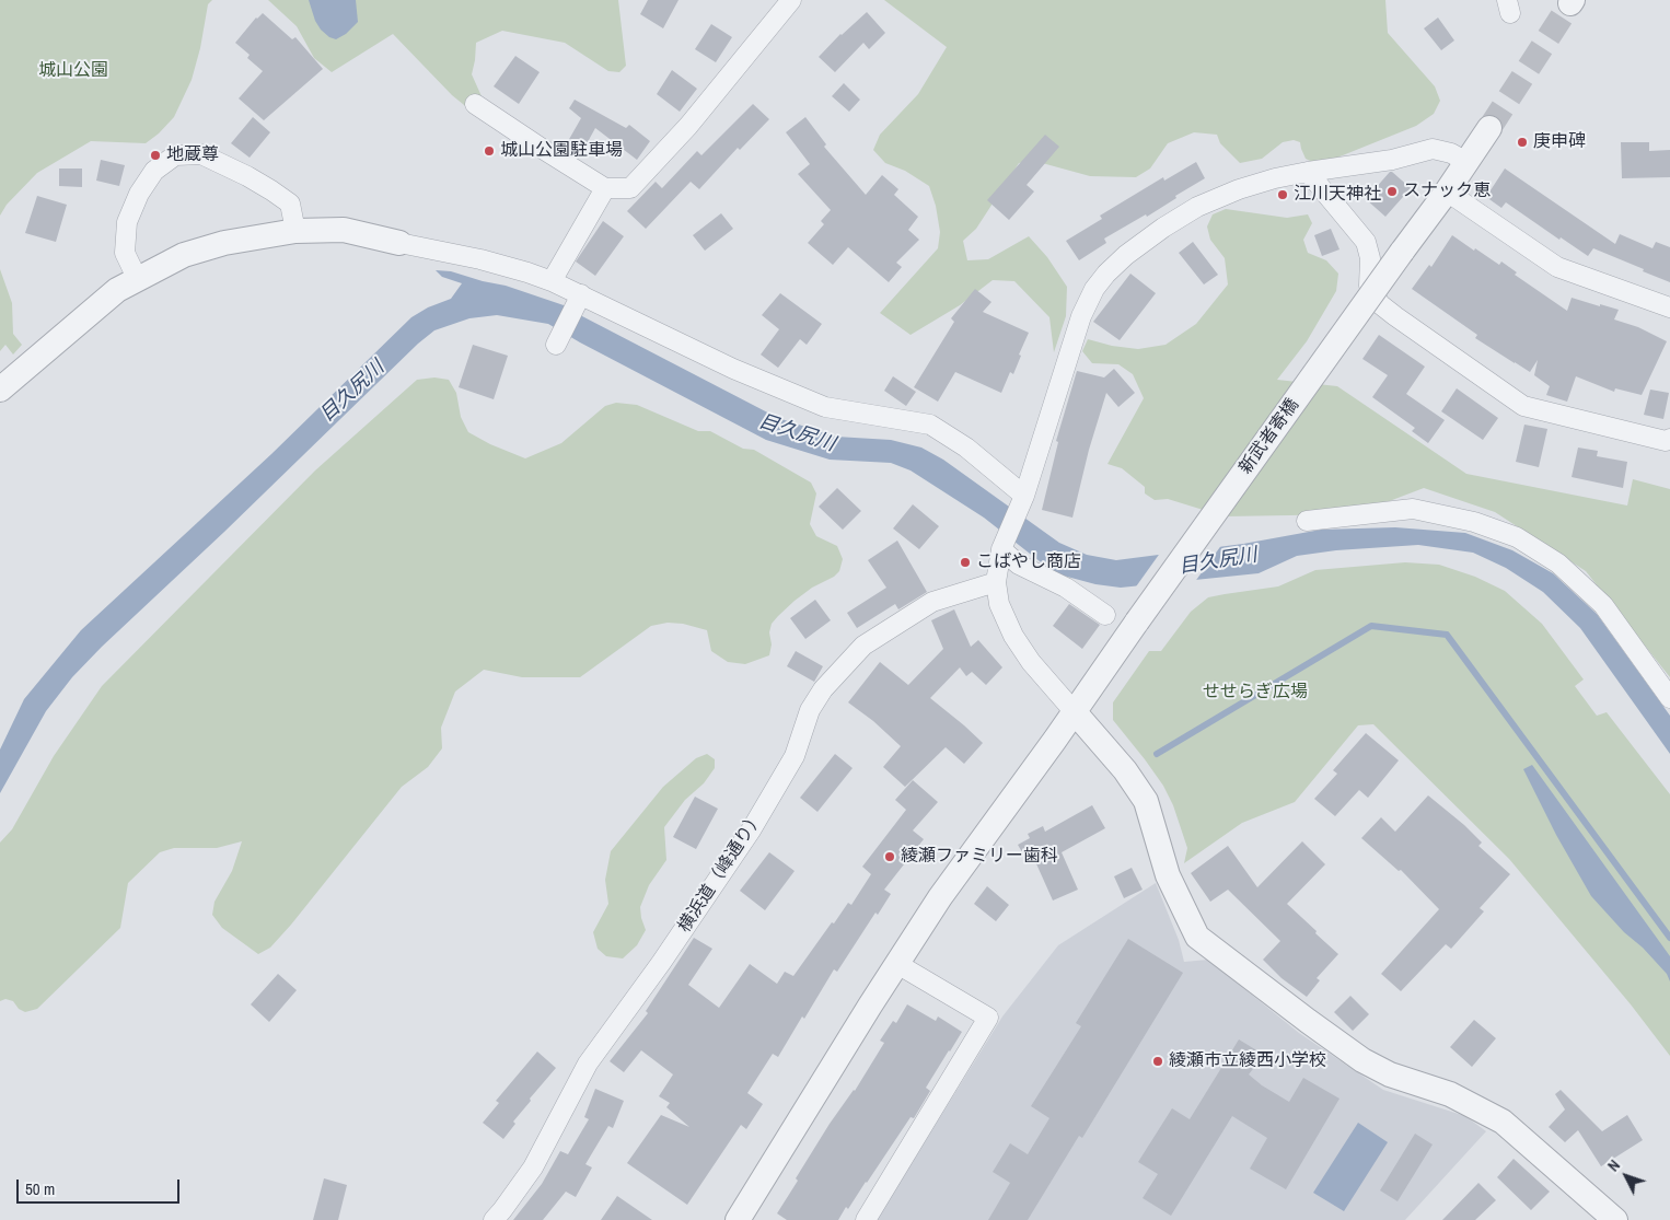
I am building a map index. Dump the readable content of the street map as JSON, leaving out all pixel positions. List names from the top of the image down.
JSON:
{
  "streets": {
    "street": ["新武者寄橋", "横浜道（峰通り）"]
  },
  "water": ["目久尻川"],
  "parks": ["城山公園", "せせらぎ広場"],
  "places": [
    "庚申碑",
    "城山公園駐車場",
    "地蔵尊",
    "スナック恵",
    "江川天神社",
    "こばやし商店",
    "綾瀬ファミリー歯科",
    "綾瀬市立綾西小学校"
  ],
  "scale_bar": "50 m",
  "north": "top left"
}
